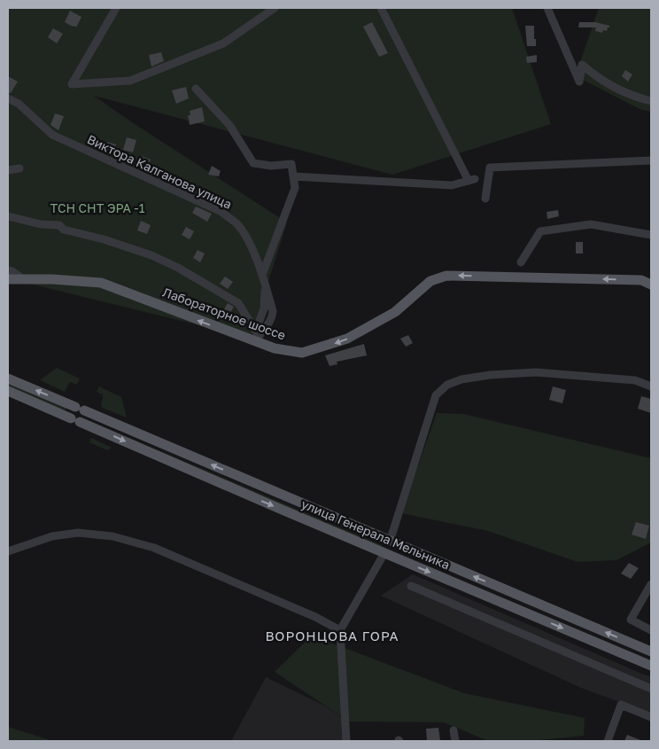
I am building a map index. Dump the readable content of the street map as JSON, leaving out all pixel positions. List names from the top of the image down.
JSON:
{
  "streets": {
    "main road": ["Лабораторное шоссе", "улица Генерала Мельника"],
    "street": ["Виктора Калганова улица"]
  },
  "crossings": [
    ["Виктора Калганова улица", "Лабораторное шоссе"]
  ],
  "one_way": ["Лабораторное шоссе"],
  "districts": ["ВОРОНЦОВА ГОРА"],
  "parks": ["ТСН СНТ ЭРА -1"]
}
